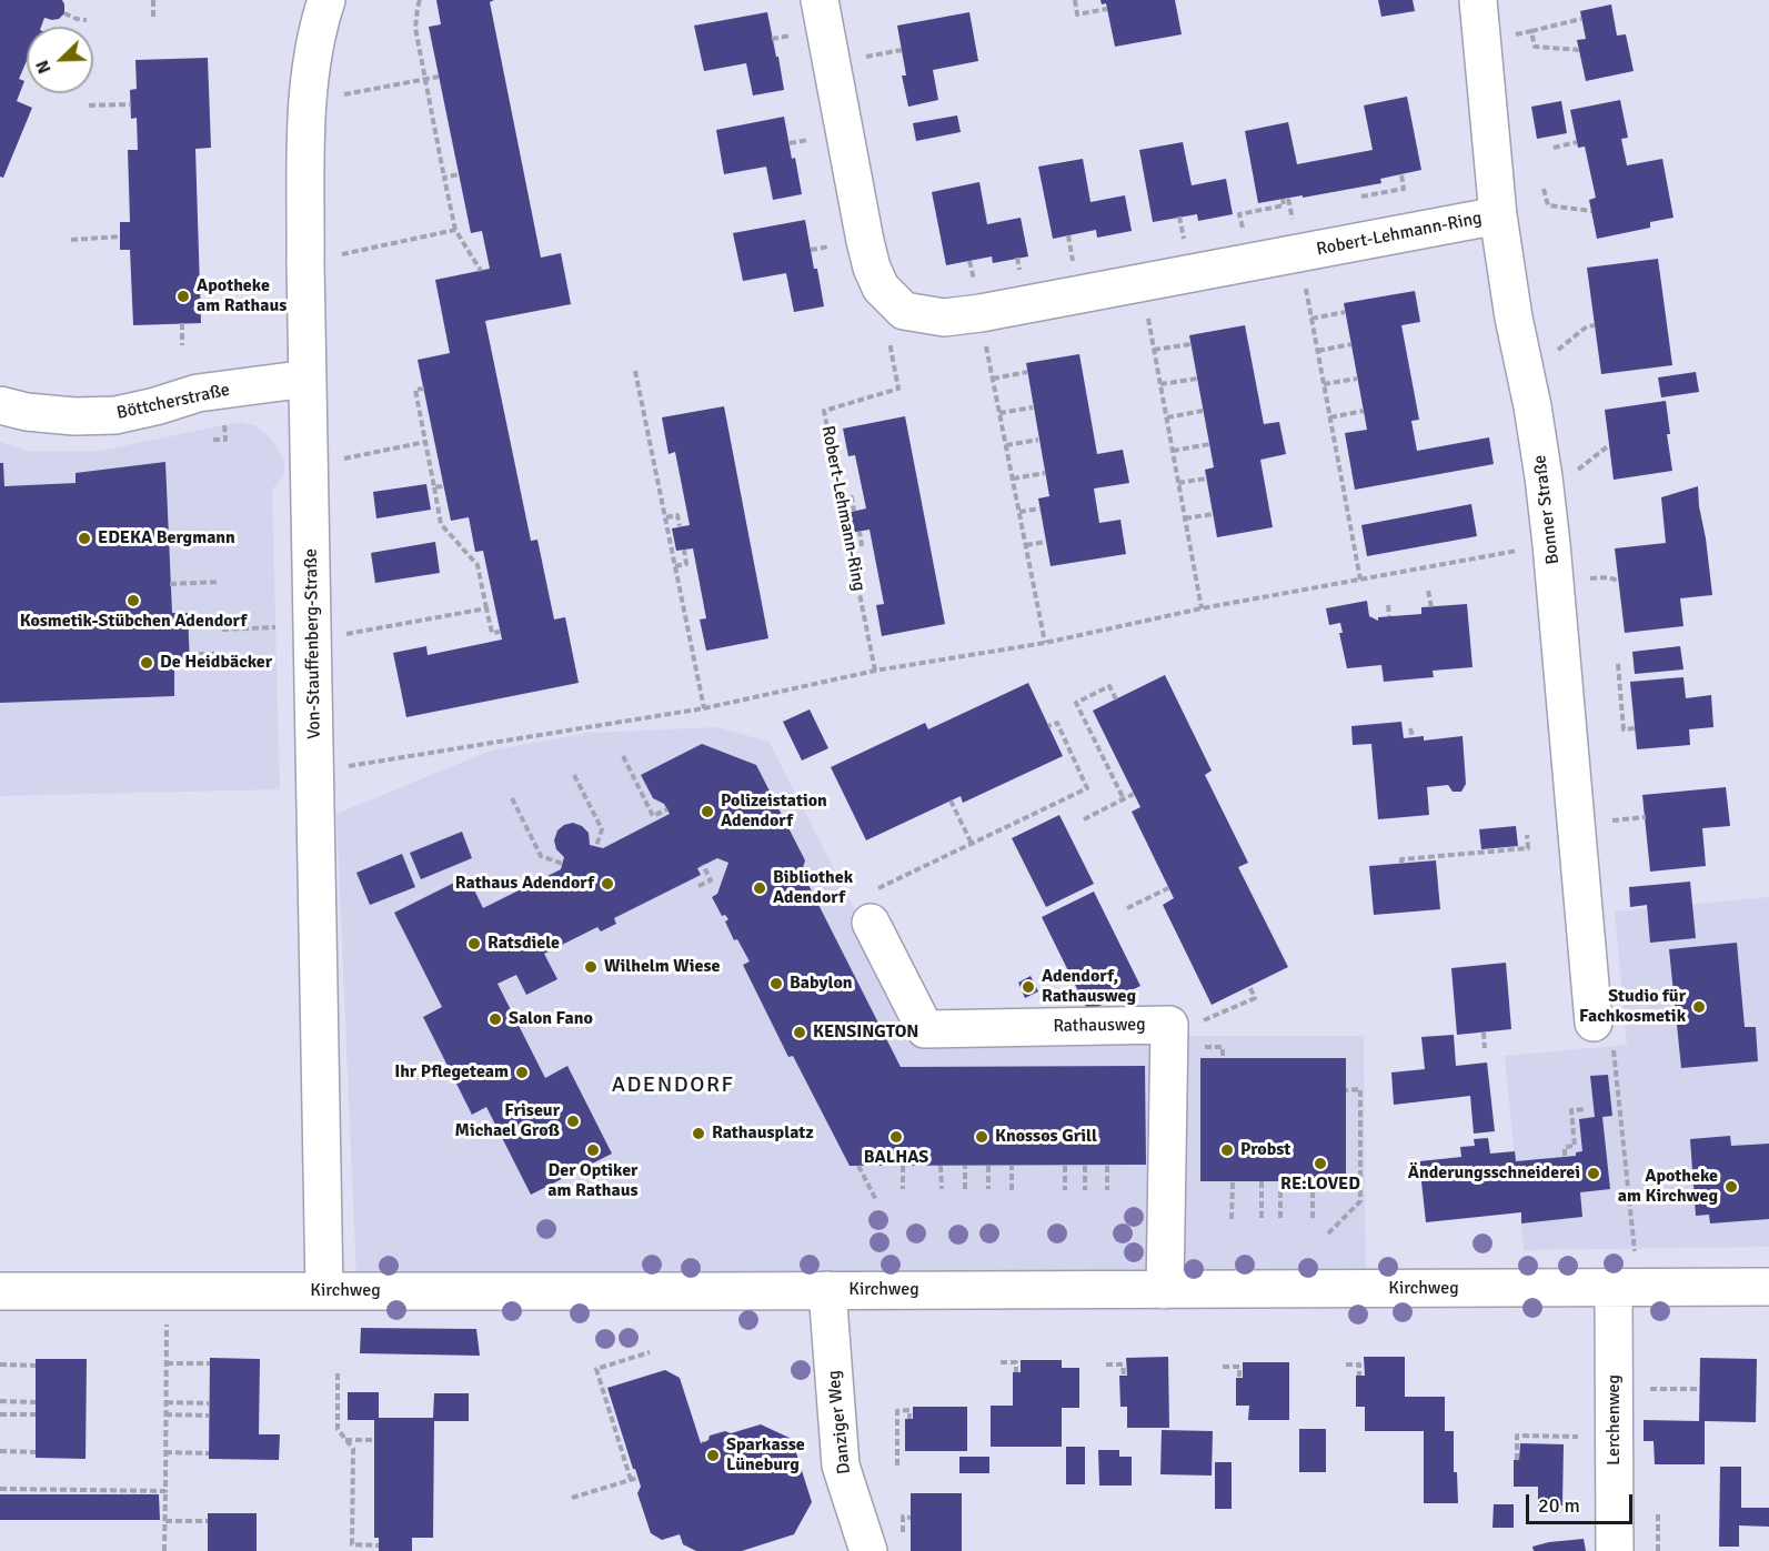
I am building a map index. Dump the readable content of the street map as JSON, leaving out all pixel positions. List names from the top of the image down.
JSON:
{
  "streets": {
    "street": [
      "Robert-Lehmann-Ring",
      "Böttcherstraße",
      "Bonner Straße",
      "Von-Stauffenberg-Straße",
      "Rathausweg",
      "Kirchweg",
      "Lerchenweg",
      "Danziger Weg"
    ]
  },
  "crossings": [
    ["Robert-Lehmann-Ring", "Bonner Straße"],
    ["Böttcherstraße", "Von-Stauffenberg-Straße"],
    ["Von-Stauffenberg-Straße", "Kirchweg"],
    ["Rathausweg", "Kirchweg"],
    ["Kirchweg", "Lerchenweg"],
    ["Kirchweg", "Danziger Weg"]
  ],
  "districts": ["ADENDORF"],
  "places": [
    "Apotheke am Rathaus",
    "EDEKA Bergmann",
    "Kosmetik-Stübchen Adendorf",
    "De Heidbäcker",
    "Polizeistation Adendorf",
    "Rathaus Adendorf",
    "Bibliothek Adendorf",
    "Ratsdiele",
    "Wilhelm Wiese",
    "Babylon",
    "Adendorf, Rathausweg",
    "Studio für Fachkosmetik",
    "Salon Fano",
    "KENSINGTON",
    "Ihr Pflegeteam",
    "Friseur Michael Groß",
    "Rathausplatz",
    "BALHAS",
    "Knossos Grill",
    "Der Optiker am Rathaus",
    "Probst",
    "RE:LOVED",
    "Änderungsschneiderei",
    "Apotheke am Kirchweg",
    "Sparkasse Lüneburg"
  ],
  "scale_bar": "20 m",
  "north": "bottom left"
}
